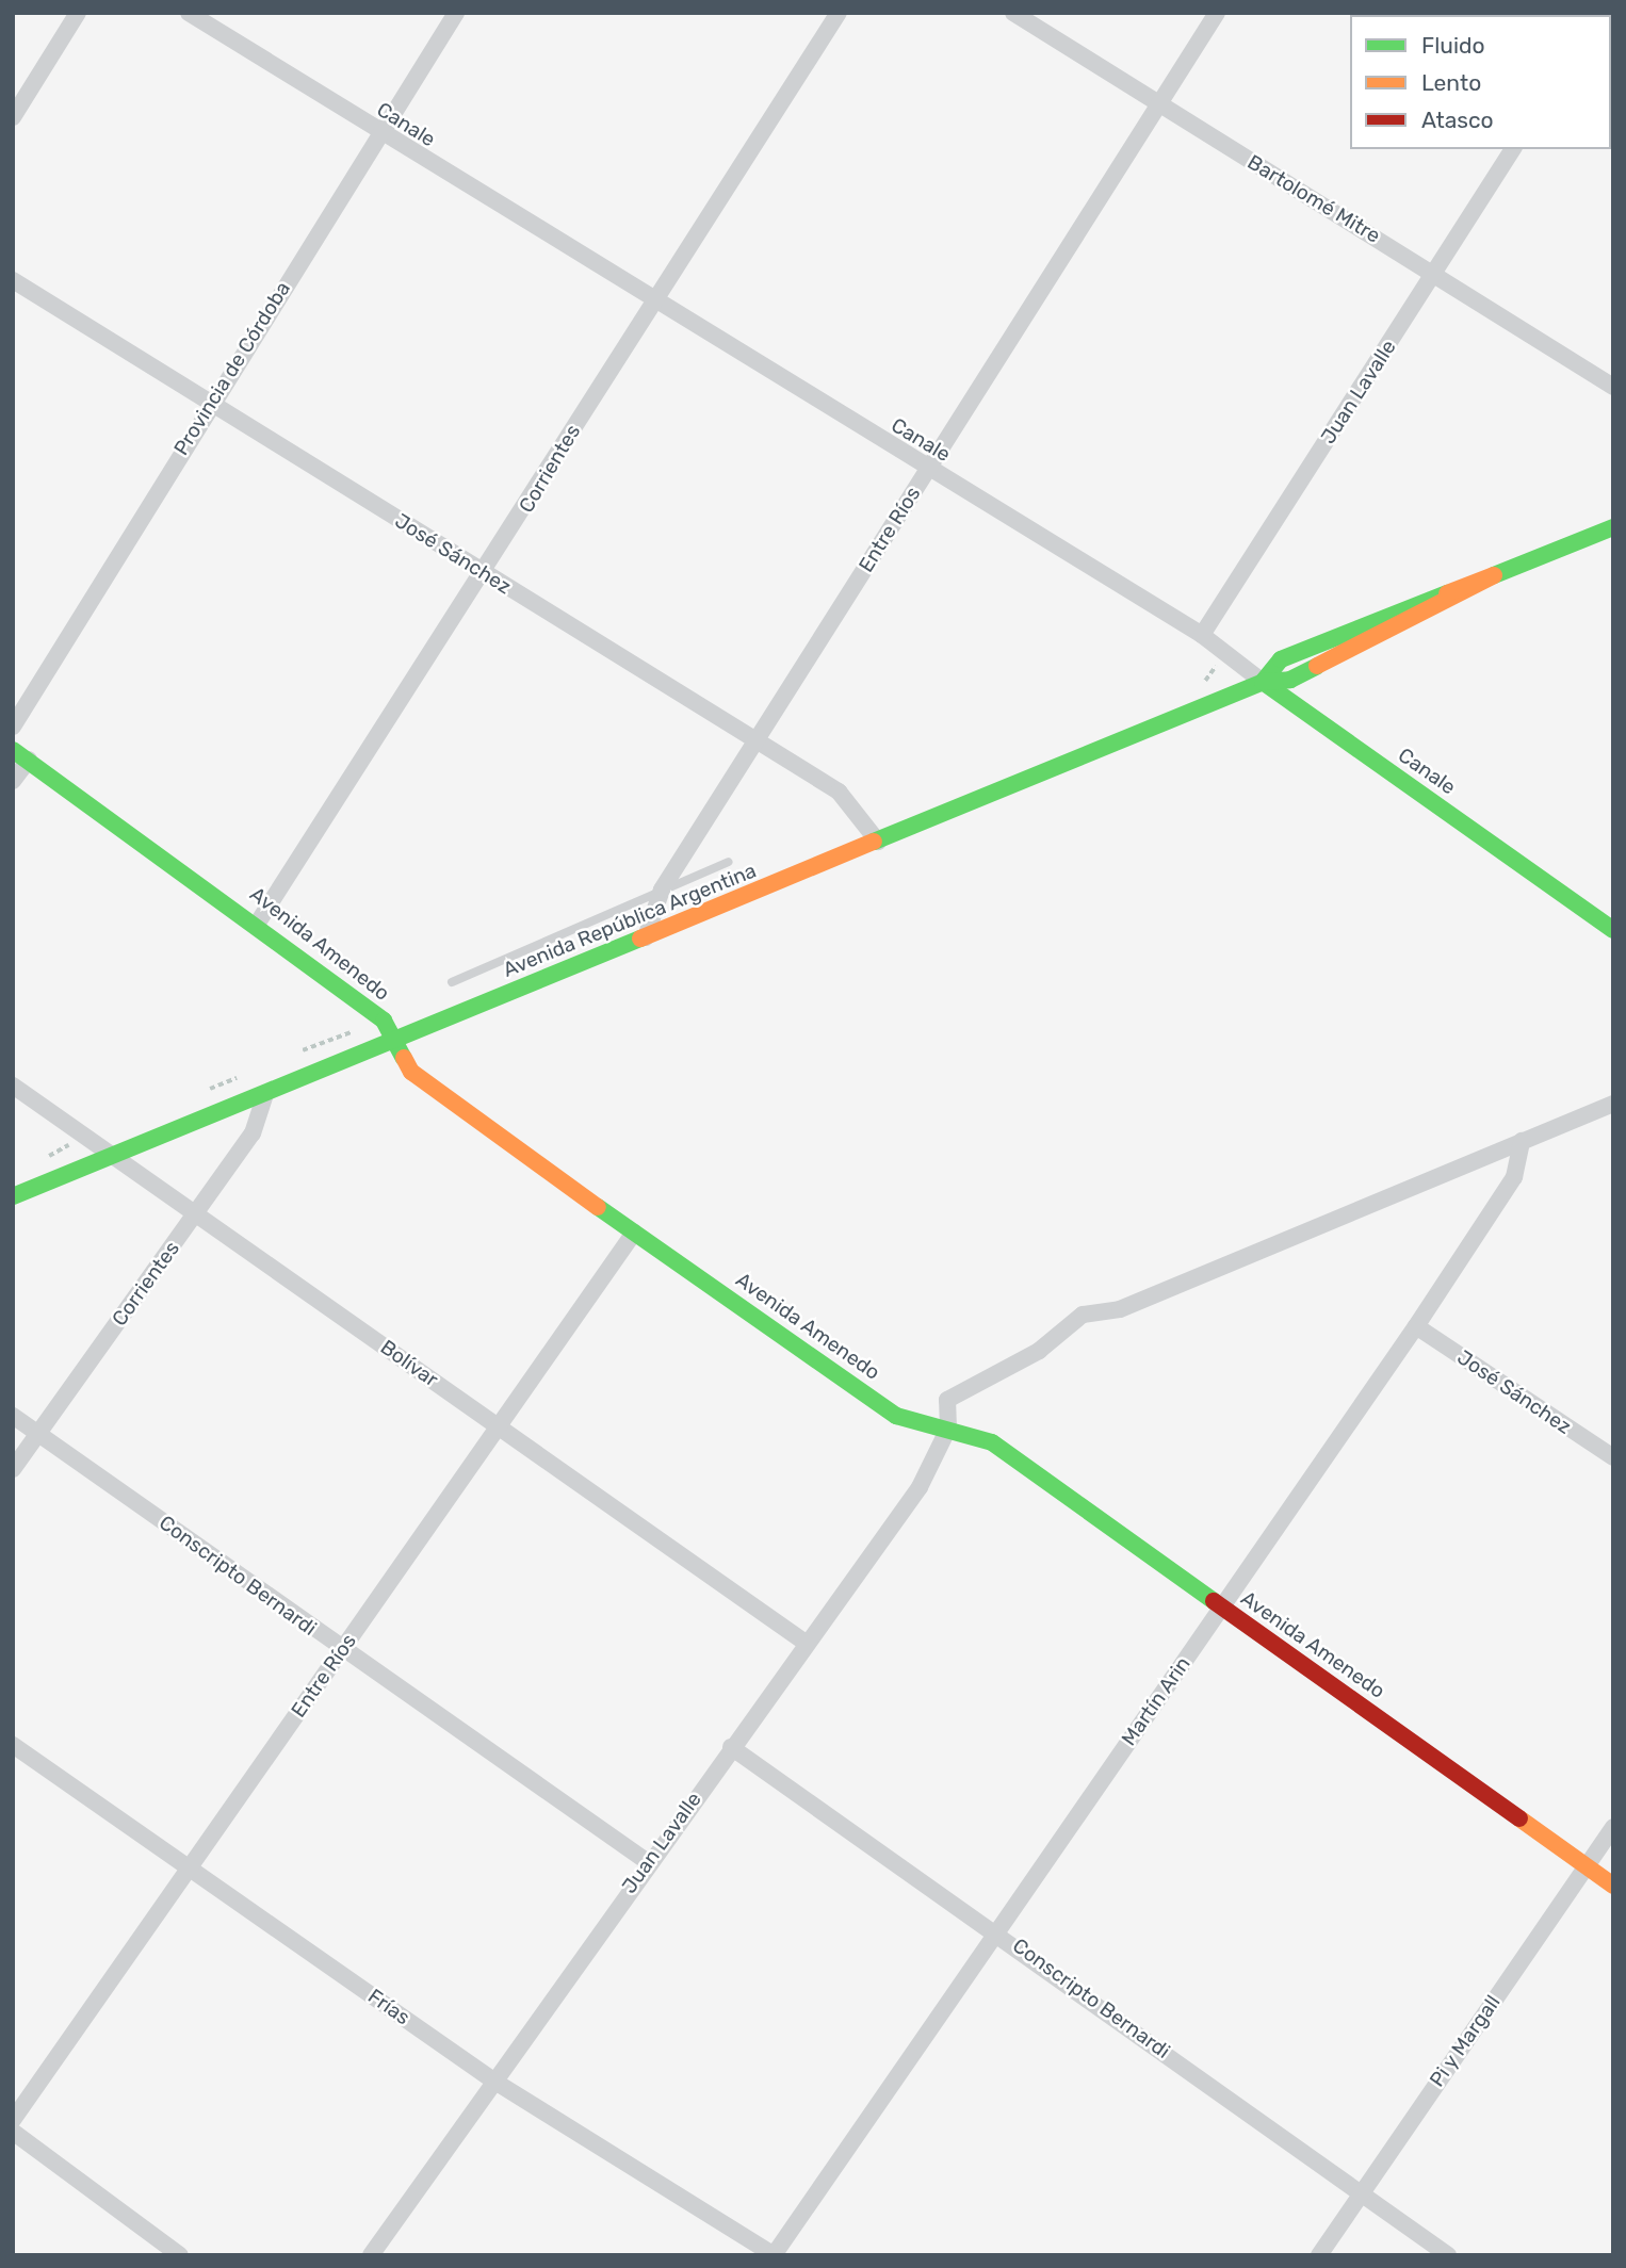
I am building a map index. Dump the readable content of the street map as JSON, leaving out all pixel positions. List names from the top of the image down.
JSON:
{
  "streets": {
    "street": [
      "Canale",
      "Bartolomé Mitre",
      "Provincia de Córdoba",
      "Juan Lavalle",
      "Corrientes",
      "Entre Ríos",
      "José Sánchez",
      "Avenida República Argentina",
      "Avenida Amenedo",
      "Bolívar",
      "Conscripto Bernardi",
      "Martín Arin",
      "Frías",
      "Pi y Margall"
    ]
  },
  "crossings": [
    ["Canale", "Provincia de Córdoba"],
    ["Canale", "Juan Lavalle"],
    ["Canale", "Corrientes"],
    ["Canale", "Entre Ríos"],
    ["Canale", "Avenida República Argentina"],
    ["Bartolomé Mitre", "Juan Lavalle"],
    ["Bartolomé Mitre", "Entre Ríos"],
    ["Provincia de Córdoba", "José Sánchez"],
    ["Juan Lavalle", "Avenida Amenedo"],
    ["Juan Lavalle", "Bolívar"],
    ["Juan Lavalle", "Conscripto Bernardi"],
    ["Juan Lavalle", "Martín Arin"],
    ["Juan Lavalle", "Frías"],
    ["Corrientes", "José Sánchez"],
    ["Corrientes", "Avenida República Argentina"],
    ["Corrientes", "Avenida Amenedo"],
    ["Corrientes", "Bolívar"],
    ["Corrientes", "Conscripto Bernardi"],
    ["Entre Ríos", "José Sánchez"],
    ["Entre Ríos", "Avenida República Argentina"],
    ["Entre Ríos", "Avenida Amenedo"],
    ["Entre Ríos", "Bolívar"],
    ["Entre Ríos", "Conscripto Bernardi"],
    ["Entre Ríos", "Frías"],
    ["José Sánchez", "Avenida República Argentina"],
    ["José Sánchez", "Martín Arin"],
    ["Avenida República Argentina", "Avenida Amenedo"],
    ["Avenida República Argentina", "Bolívar"],
    ["Avenida Amenedo", "Martín Arin"],
    ["Avenida Amenedo", "Pi y Margall"],
    ["Conscripto Bernardi", "Martín Arin"],
    ["Conscripto Bernardi", "Pi y Margall"],
    ["Martín Arin", "Frías"]
  ],
  "legend": ["Fluido", "Lento", "Atasco"]
}
